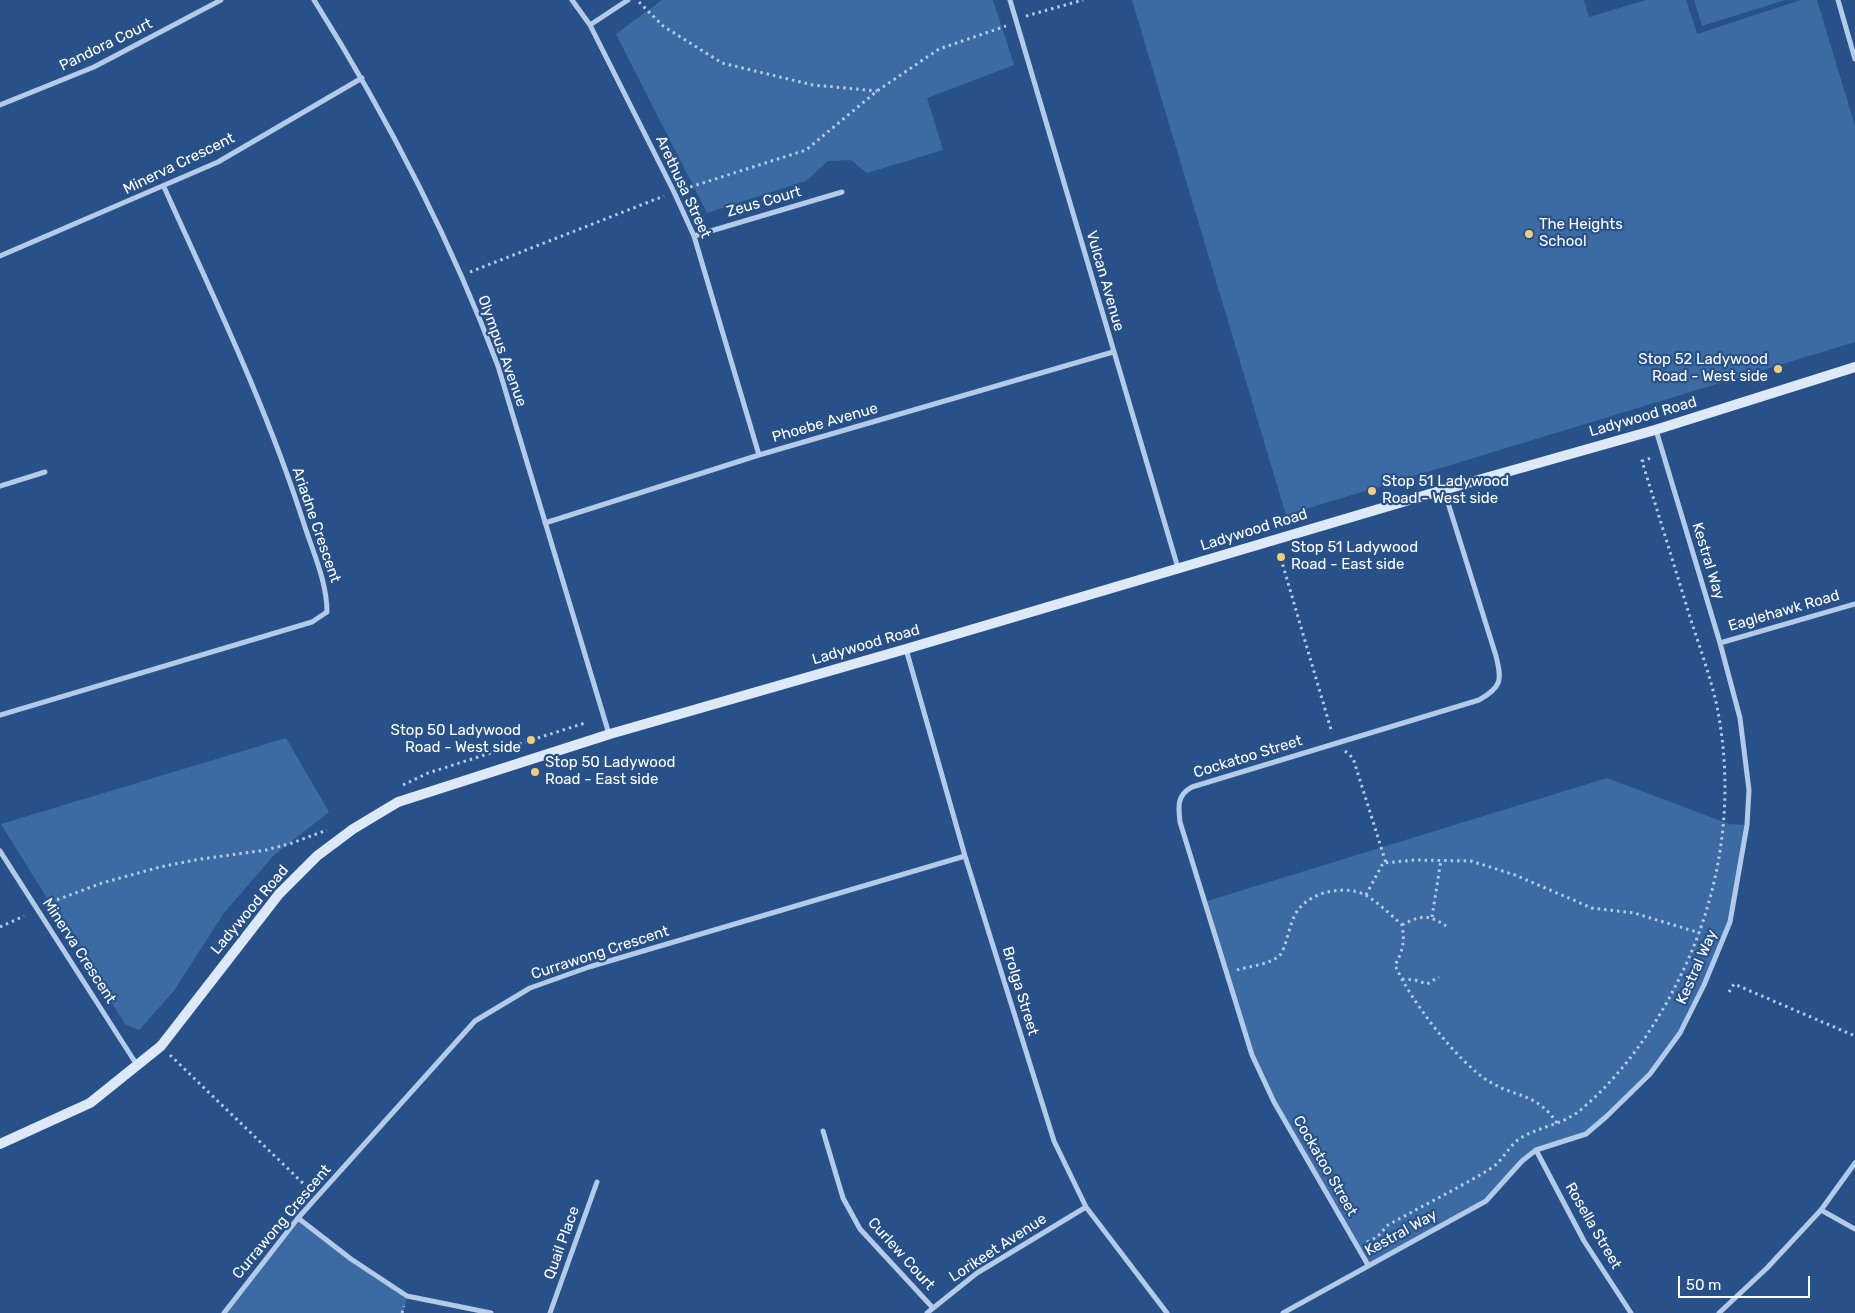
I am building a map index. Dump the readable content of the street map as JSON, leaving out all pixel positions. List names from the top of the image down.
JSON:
{
  "streets": {
    "street": [
      "Pandora Court",
      "Minerva Crescent",
      "Arethusa Street",
      "Zeus Court",
      "Vulcan Avenue",
      "Olympus Avenue",
      "Ladywood Road",
      "Phoebe Avenue",
      "Ariadne Crescent",
      "Kestral Way",
      "Eaglehawk Road",
      "Cockatoo Street",
      "Currawong Crescent",
      "Brolga Street",
      "Rosella Street",
      "Quail Place",
      "Lorikeet Avenue",
      "Curlew Court"
    ]
  },
  "crossings": [
    ["Minerva Crescent", "Olympus Avenue"],
    ["Minerva Crescent", "Ladywood Road"],
    ["Minerva Crescent", "Ariadne Crescent"],
    ["Arethusa Street", "Zeus Court"],
    ["Arethusa Street", "Phoebe Avenue"],
    ["Vulcan Avenue", "Ladywood Road"],
    ["Vulcan Avenue", "Phoebe Avenue"],
    ["Olympus Avenue", "Ladywood Road"],
    ["Olympus Avenue", "Phoebe Avenue"],
    ["Ladywood Road", "Kestral Way"],
    ["Ladywood Road", "Cockatoo Street"],
    ["Ladywood Road", "Brolga Street"],
    ["Kestral Way", "Eaglehawk Road"],
    ["Kestral Way", "Cockatoo Street"],
    ["Kestral Way", "Rosella Street"],
    ["Currawong Crescent", "Brolga Street"],
    ["Brolga Street", "Lorikeet Avenue"],
    ["Lorikeet Avenue", "Curlew Court"]
  ],
  "places": [
    "The Heights School",
    "Stop 52 Ladywood Road - West side",
    "Stop 51 Ladywood Road - West side",
    "Stop 51 Ladywood Road - East side",
    "Stop 50 Ladywood Road - West side",
    "Stop 50 Ladywood Road - East side"
  ],
  "scale_bar": "50 m"
}
